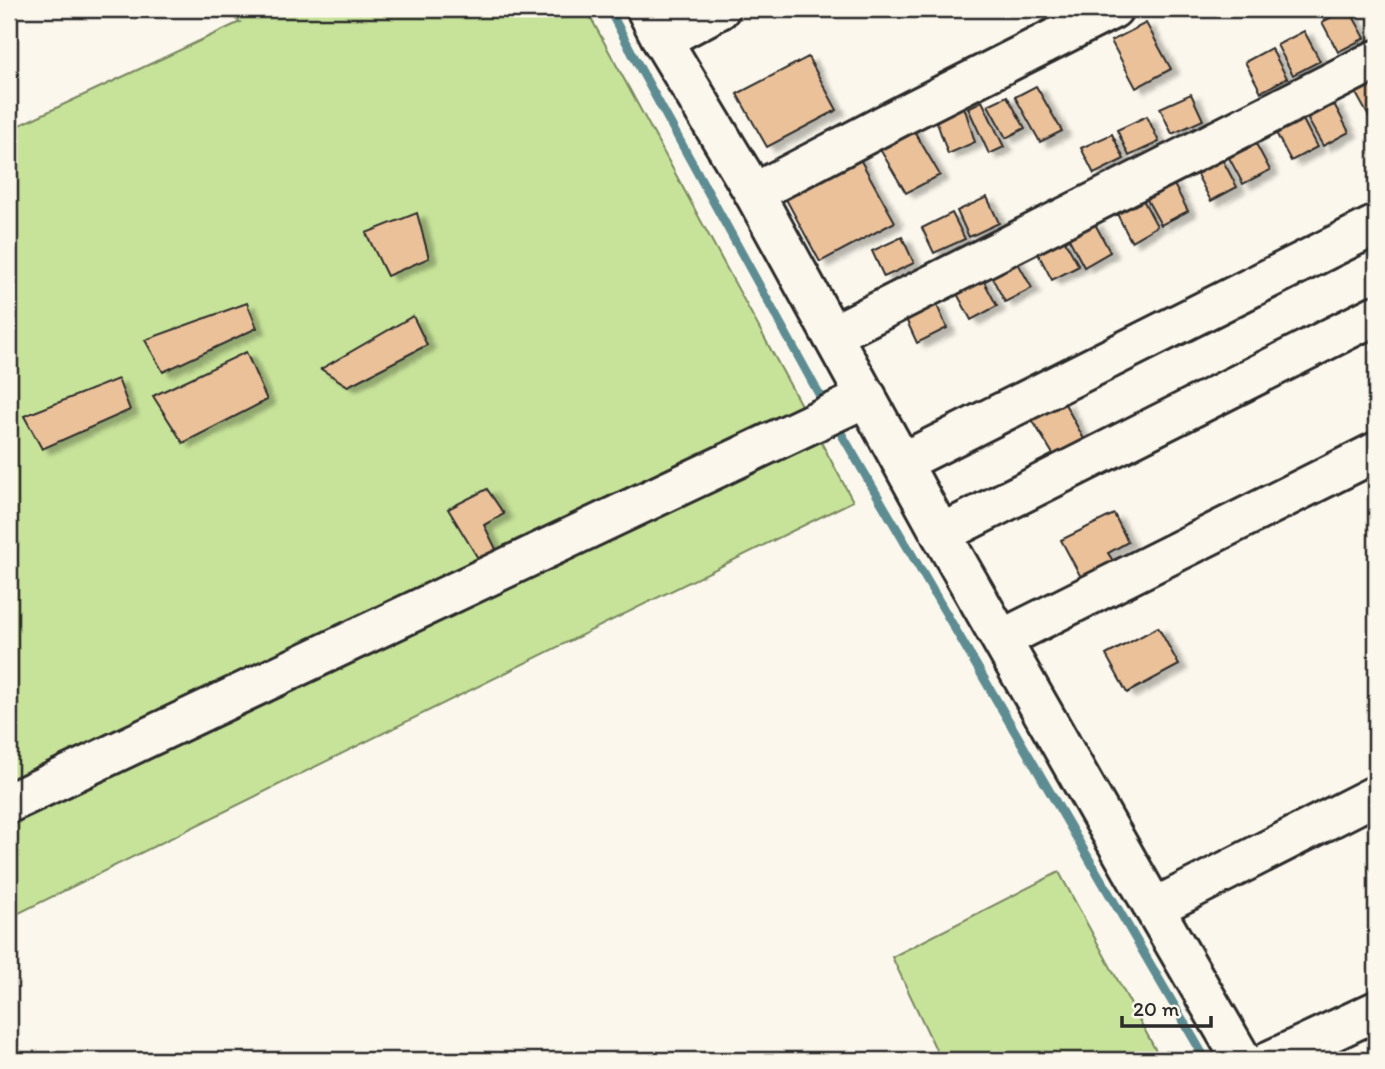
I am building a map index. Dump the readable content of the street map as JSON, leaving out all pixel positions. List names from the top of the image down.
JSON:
{
  "scale_bar": "20 m"
}
